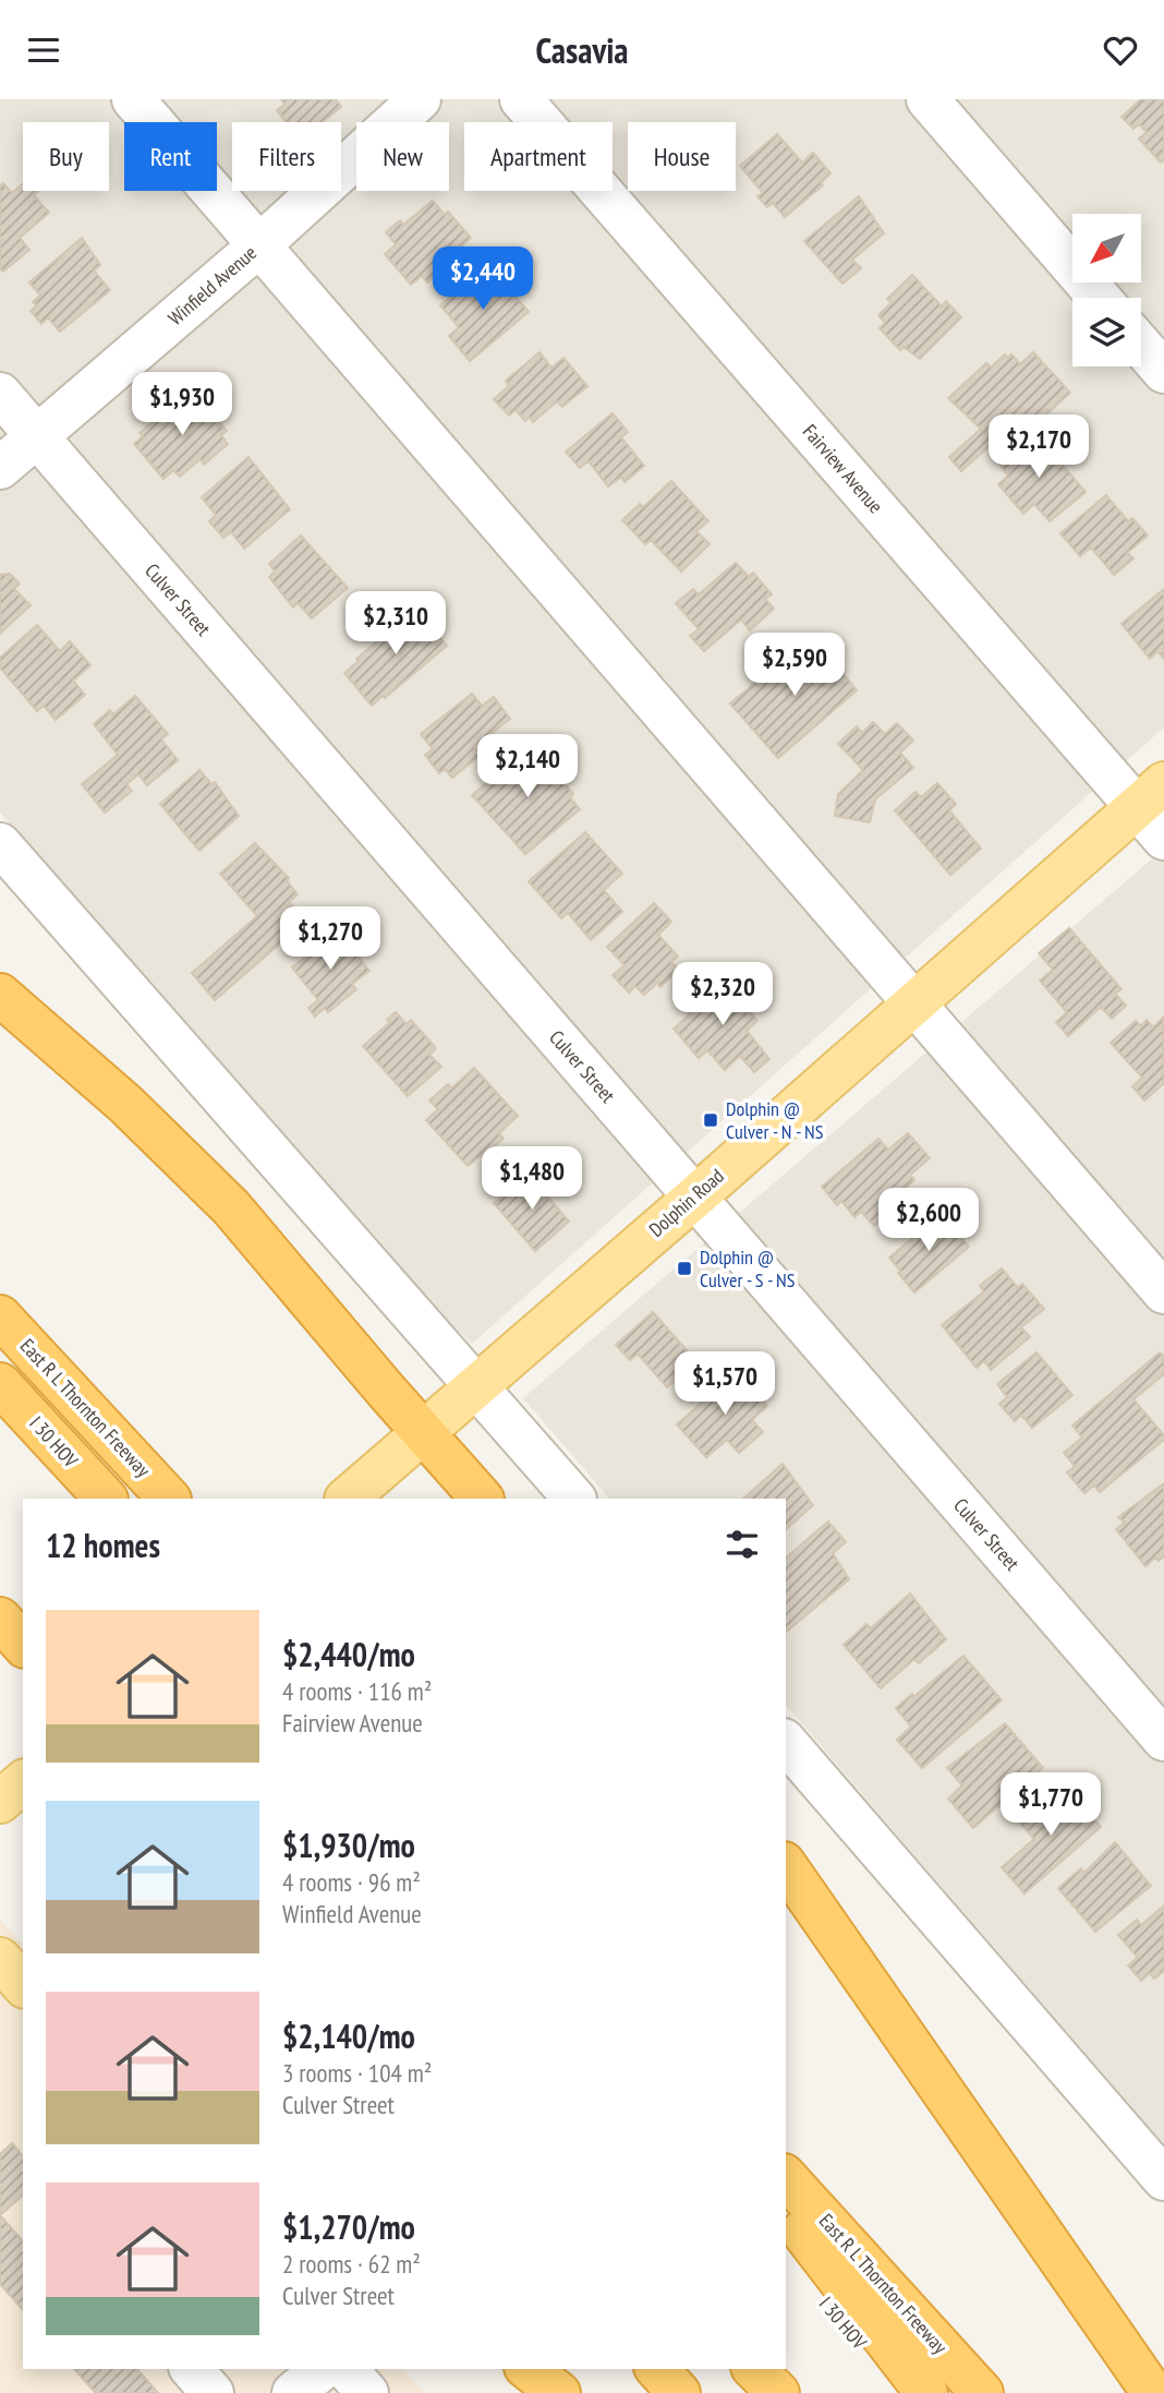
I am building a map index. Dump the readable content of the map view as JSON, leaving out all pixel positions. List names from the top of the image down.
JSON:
{
  "streets": {
    "highway": ["East R L Thornton Freeway", "I 30 HOV"],
    "main road": ["Dolphin Road"],
    "street": ["Winfield Avenue", "Fairview Avenue", "Culver Street"]
  },
  "crossings": [
    ["Winfield Avenue", "Culver Street"],
    ["Fairview Avenue", "Dolphin Road"],
    ["Culver Street", "Dolphin Road"]
  ],
  "places": {
    "transit": ["Dolphin @ Culver - N - NS", "Dolphin @ Culver - S - NS"]
  },
  "north": "bottom left",
  "page": {
    "header": "Casavia",
    "chip": [
      "Buy",
      "Rent",
      "Filters",
      "New",
      "Apartment",
      "House"
    ],
    "price": [
      "$2,440",
      "$1,930",
      "$2,170",
      "$2,310",
      "$2,590",
      "$2,140",
      "$1,270",
      "$2,320",
      "$1,480",
      "$2,600",
      "$1,570",
      "$1,770"
    ],
    "heading": "12 homes",
    "list": [
      {
        "name": "$2,440/mo",
        "note": "4 rooms · 116 m² · Fairview Avenue"
      },
      {
        "name": "$1,930/mo",
        "note": "4 rooms · 96 m² · Winfield Avenue"
      },
      {
        "name": "$2,140/mo",
        "note": "3 rooms · 104 m² · Culver Street"
      },
      {
        "name": "$1,270/mo",
        "note": "2 rooms · 62 m² · Culver Street"
      }
    ]
  }
}
